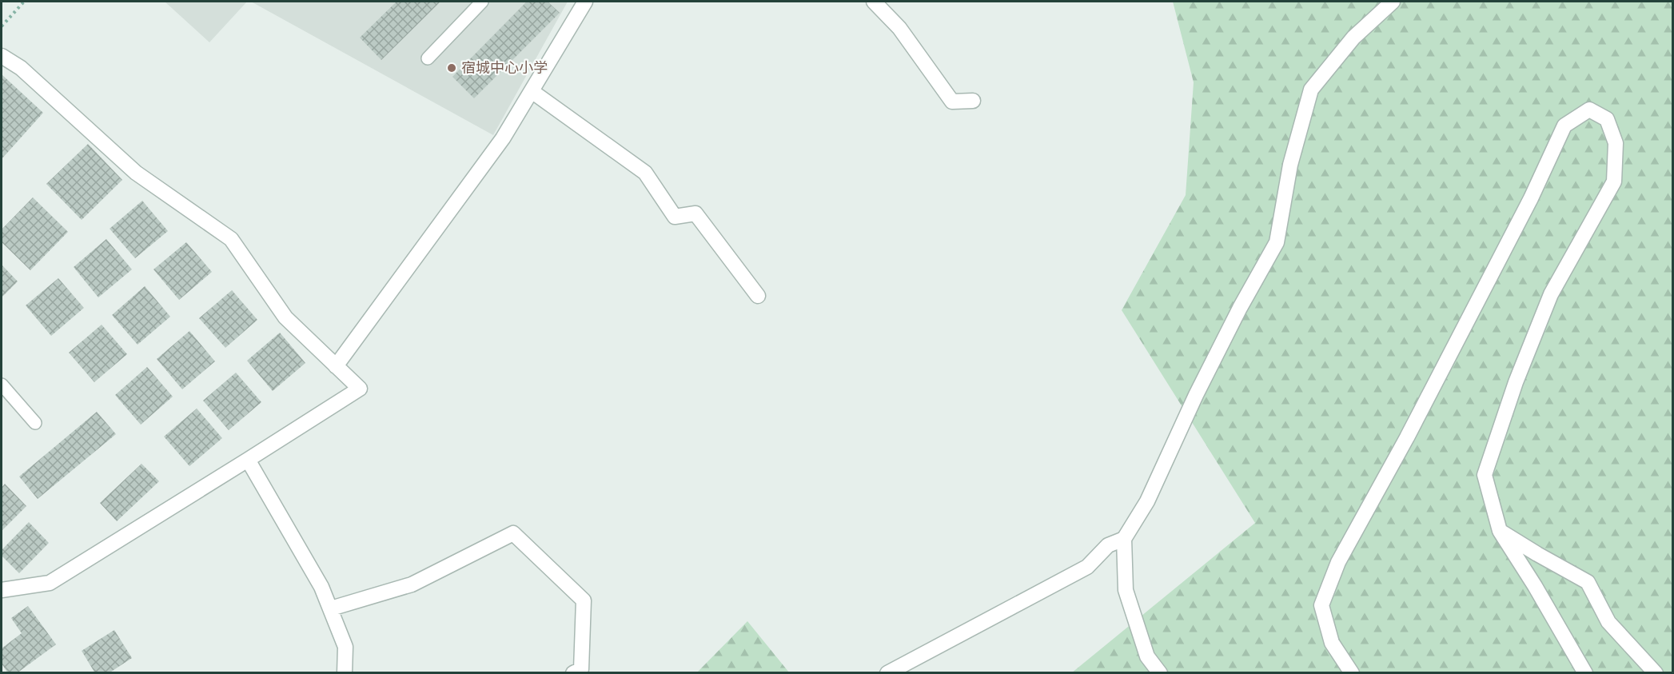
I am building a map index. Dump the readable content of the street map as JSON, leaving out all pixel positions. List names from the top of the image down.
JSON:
{
  "places": ["宿城中心小学"]
}
